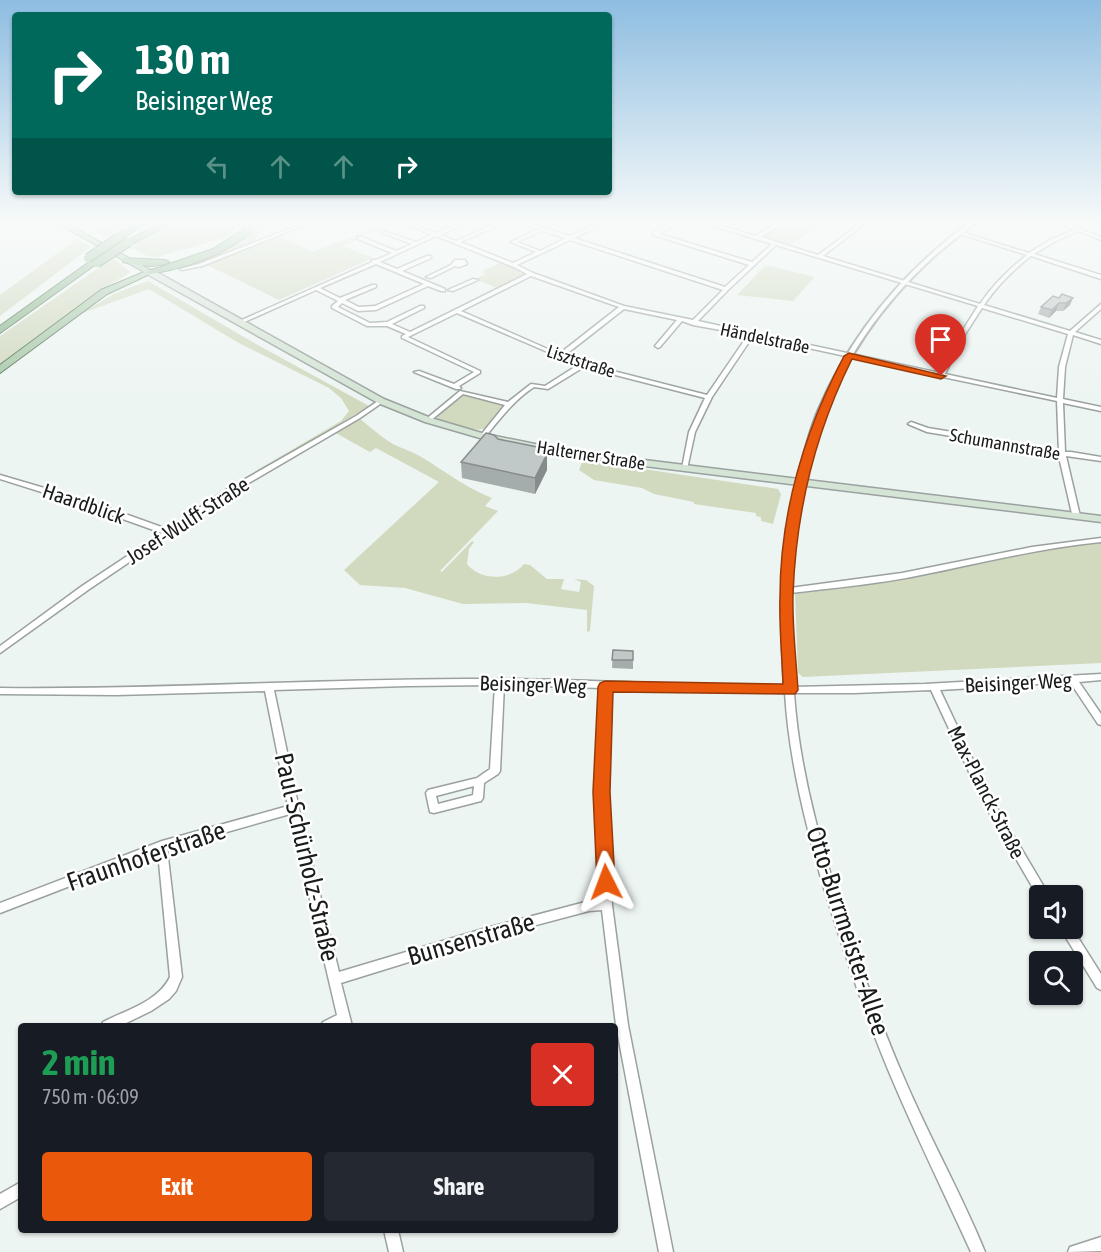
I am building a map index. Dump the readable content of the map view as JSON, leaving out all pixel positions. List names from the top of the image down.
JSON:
{
  "streets": {
    "main road": ["Halterner Straße"],
    "street": [
      "Händelstraße",
      "Lisztstraße",
      "Schumannstraße",
      "Haardblick",
      "Josef-Wulff-Straße",
      "Beisinger Weg",
      "Max-Planck-Straße",
      "Fraunhoferstraße",
      "Paul-Schürholz-Straße",
      "Otto-Burrmeister-Allee",
      "Bunsenstraße"
    ]
  },
  "crossings": [
    ["Halterner Straße", "Josef-Wulff-Straße"],
    ["Halterner Straße", "Otto-Burrmeister-Allee"],
    ["Haardblick", "Josef-Wulff-Straße"],
    ["Beisinger Weg", "Max-Planck-Straße"],
    ["Beisinger Weg", "Paul-Schürholz-Straße"],
    ["Beisinger Weg", "Otto-Burrmeister-Allee"],
    ["Fraunhoferstraße", "Paul-Schürholz-Straße"],
    ["Paul-Schürholz-Straße", "Bunsenstraße"]
  ],
  "page": {
    "turn": ["130 m", "Beisinger Weg"],
    "heading": ["2 min", "750 m · 06:09"],
    "buttons": ["Exit", "Share"]
  }
}
